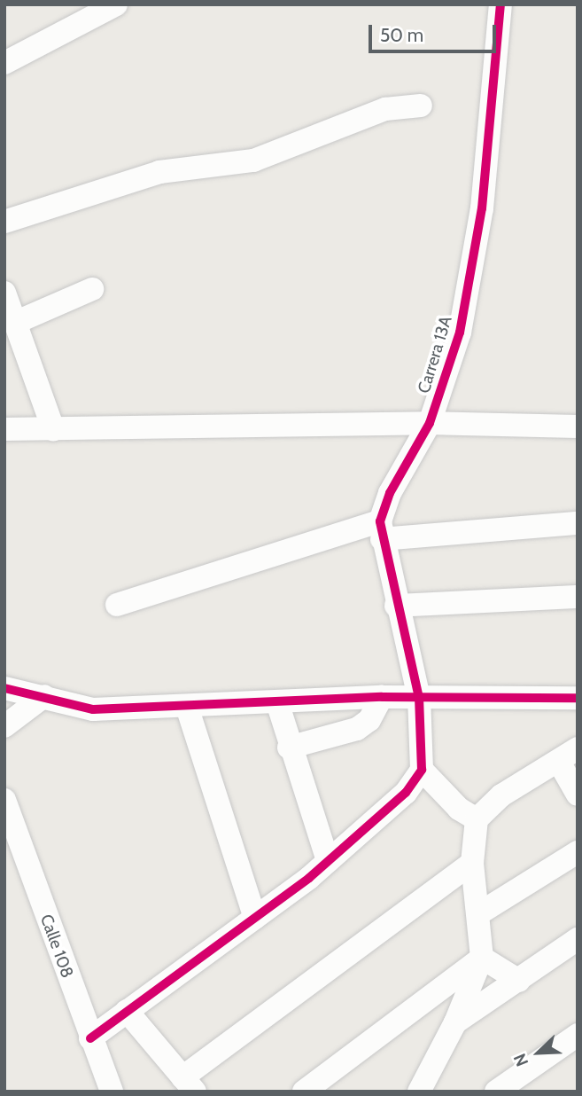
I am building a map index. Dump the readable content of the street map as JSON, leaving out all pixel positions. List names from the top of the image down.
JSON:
{
  "streets": {
    "street": ["Carrera 13A", "Calle 108"]
  },
  "scale_bar": "50 m",
  "north": "bottom left"
}
